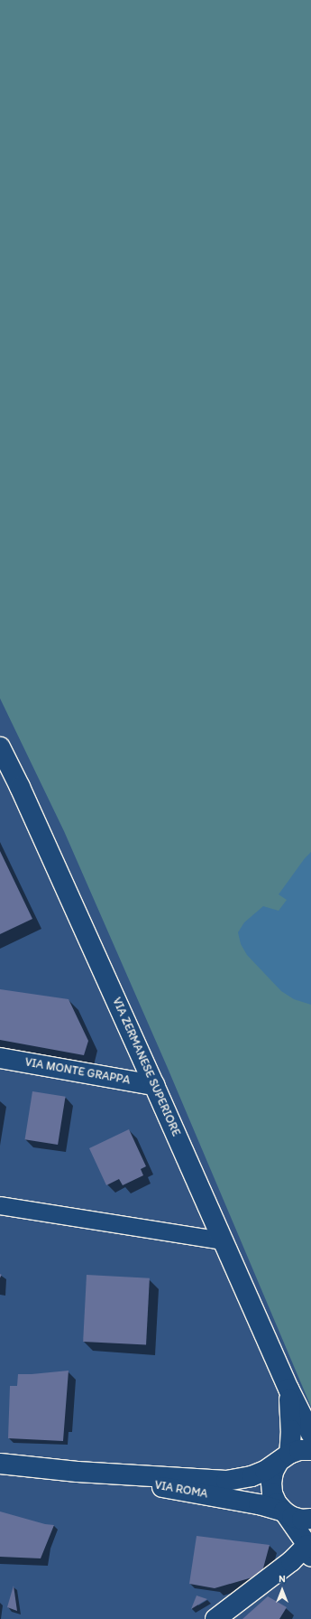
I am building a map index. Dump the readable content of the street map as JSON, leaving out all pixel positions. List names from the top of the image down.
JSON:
{
  "streets": {
    "street": ["VIA ZERMANESE SUPERIORE", "VIA MONTE GRAPPA", "VIA ROMA"]
  },
  "crossings": [
    ["VIA ZERMANESE SUPERIORE", "VIA MONTE GRAPPA"],
    ["VIA ZERMANESE SUPERIORE", "VIA ROMA"]
  ],
  "north": "top"
}
